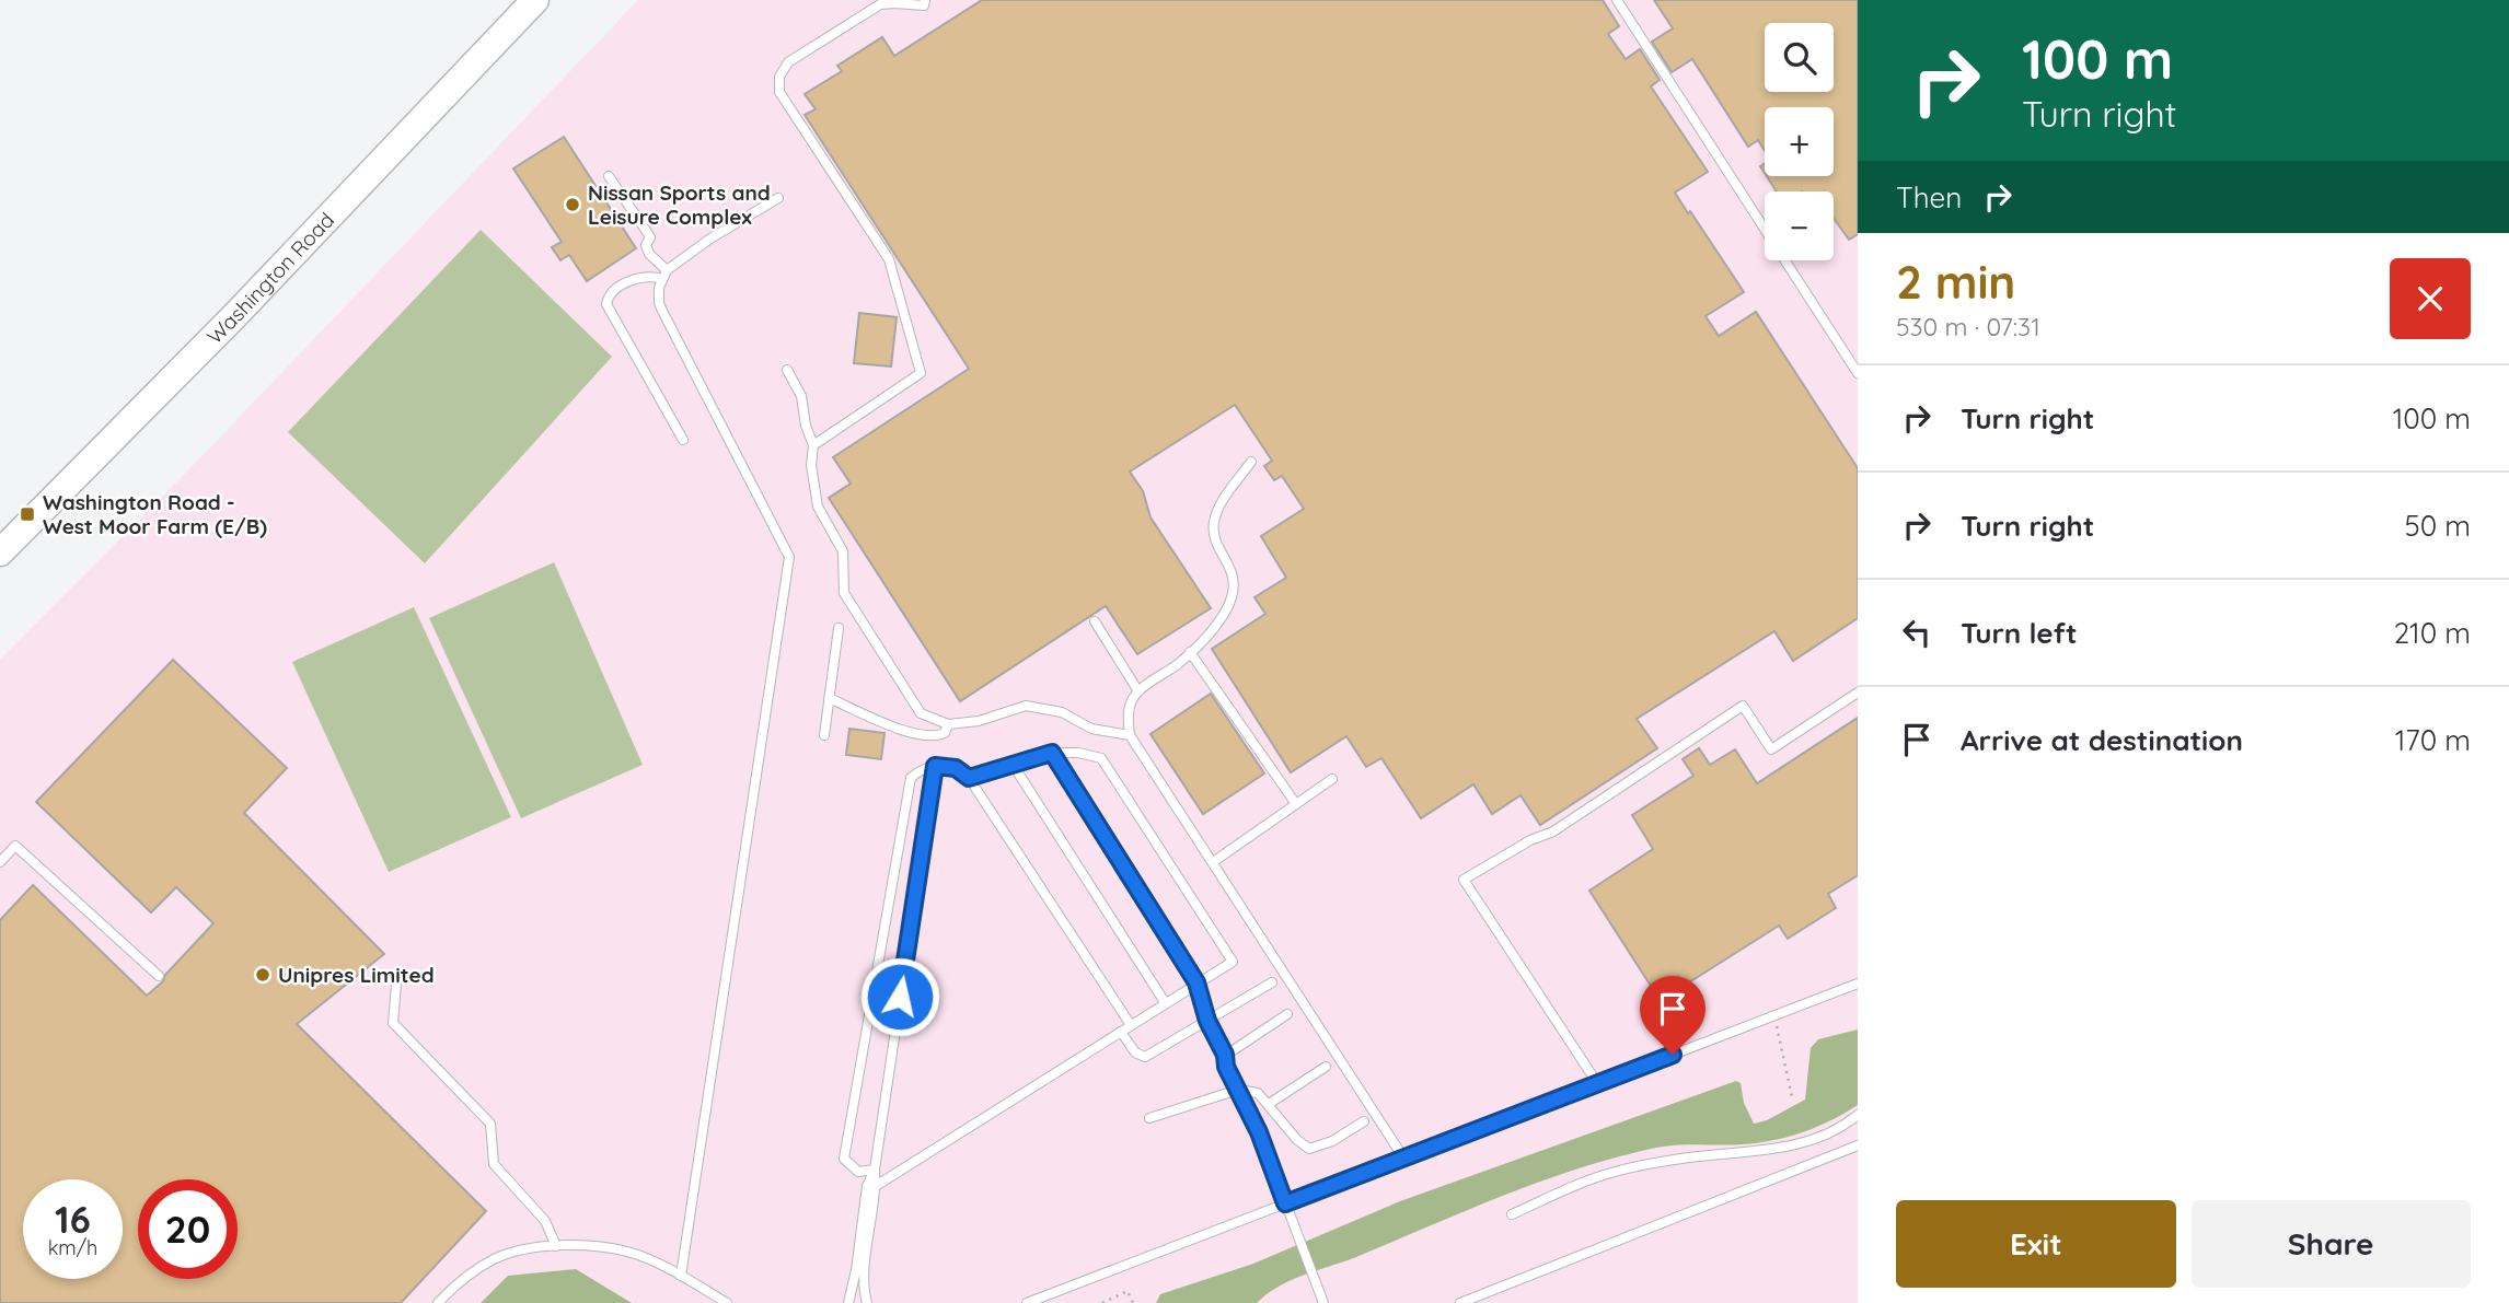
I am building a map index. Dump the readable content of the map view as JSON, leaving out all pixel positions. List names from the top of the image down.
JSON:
{
  "streets": {
    "main road": ["Washington Road"]
  },
  "places": {
    "other": ["Nissan Sports and Leisure Complex", "Unipres Limited"],
    "transit": ["Washington Road - West Moor Farm (E/B)"]
  },
  "page": {
    "turn": ["100 m", "Turn right"],
    "map_buttons": ["+", "−"],
    "then": "Then",
    "heading": ["2 min", "530 m · 07:31"],
    "list": [
      {
        "name": "Turn right",
        "value": "100 m"
      },
      {
        "name": "Turn right",
        "value": "50 m"
      },
      {
        "name": "Turn left",
        "value": "210 m"
      },
      {
        "name": "Arrive at destination",
        "value": "170 m"
      }
    ],
    "speed": "16 km/h",
    "limit": "20",
    "buttons": ["Exit", "Share"]
  }
}
